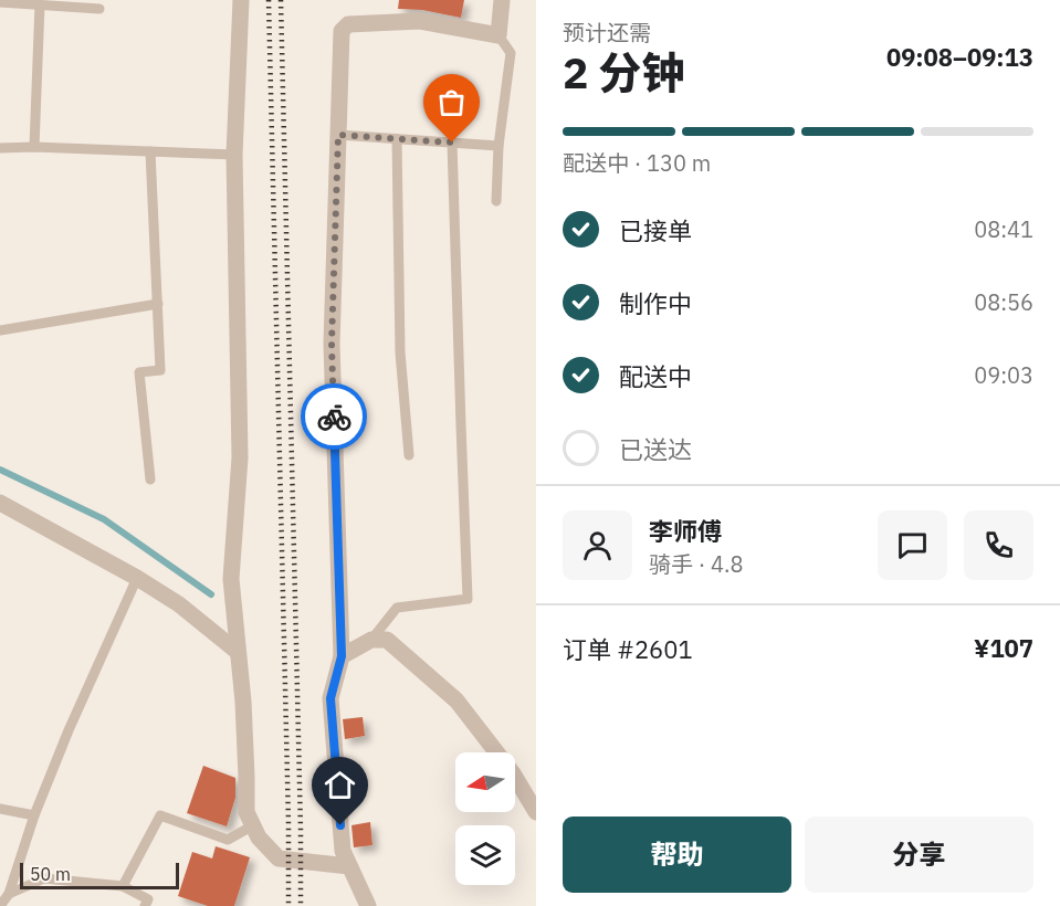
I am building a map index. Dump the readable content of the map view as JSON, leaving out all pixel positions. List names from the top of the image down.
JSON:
{
  "scale_bar": "50 m",
  "north": "left",
  "page": {
    "heading": ["2 分钟", "预计还需", "09:08–09:13"],
    "panel": [
      "李师傅",
      "骑手 · 4.8",
      "订单 #2601",
      "¥107"
    ],
    "bar": "配送中 · 130 m",
    "list": [
      ["已接单", "08:41"],
      ["制作中", "08:56"],
      ["配送中", "09:03"],
      "已送达"
    ],
    "buttons": ["帮助", "分享"],
    "scale": "50 m"
  }
}
